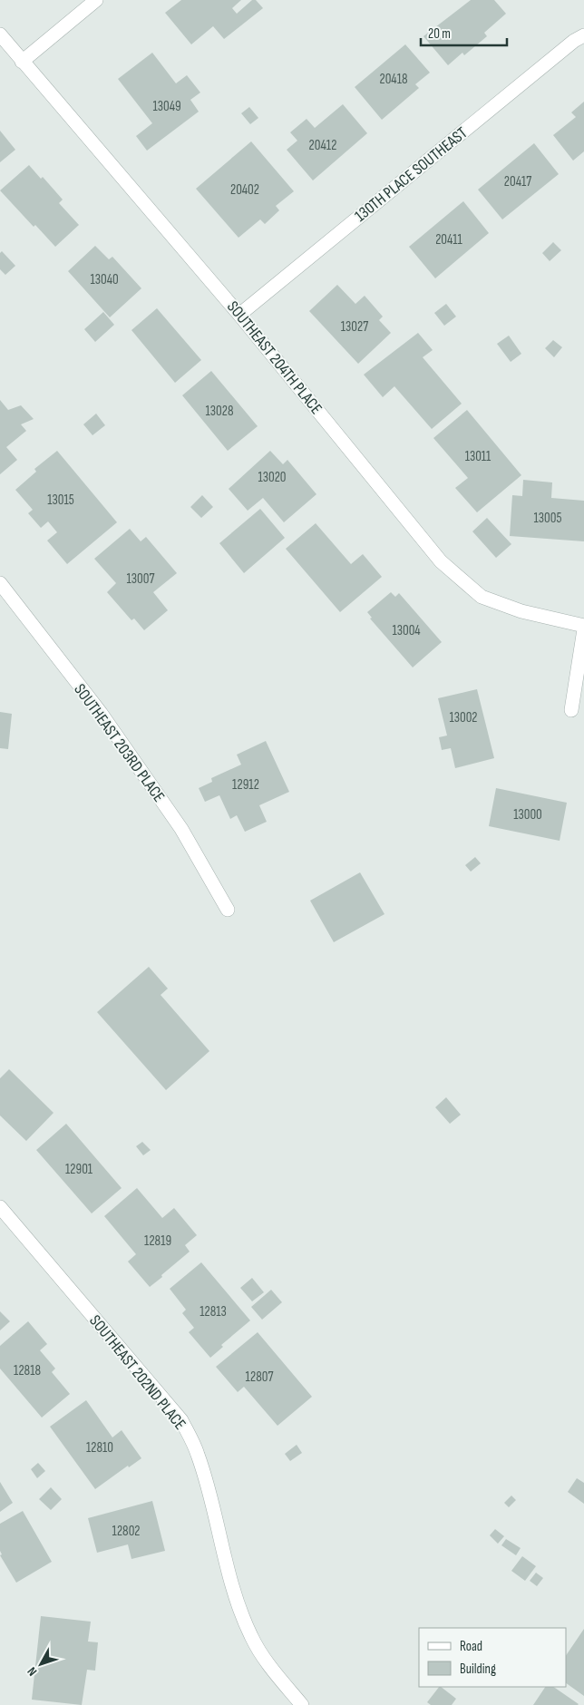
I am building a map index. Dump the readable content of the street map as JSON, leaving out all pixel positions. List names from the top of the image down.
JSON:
{
  "streets": {
    "street": [
      "130TH PLACE SOUTHEAST",
      "SOUTHEAST 204TH PLACE",
      "SOUTHEAST 203RD PLACE",
      "SOUTHEAST 202ND PLACE"
    ]
  },
  "crossings": [
    ["130TH PLACE SOUTHEAST", "SOUTHEAST 204TH PLACE"]
  ],
  "house_numbers": [
    "20418",
    "13049",
    "20412",
    "20417",
    "20402",
    "20411",
    "13040",
    "13027",
    "13028",
    "13011",
    "13020",
    "13015",
    "13005",
    "13007",
    "13004",
    "13002",
    "12912",
    "13000",
    "12901",
    "12819",
    "12813",
    "12818",
    "12807",
    "12810",
    "12802"
  ],
  "legend": ["Road", "Building"],
  "scale_bar": "20 m",
  "north": "bottom left"
}
